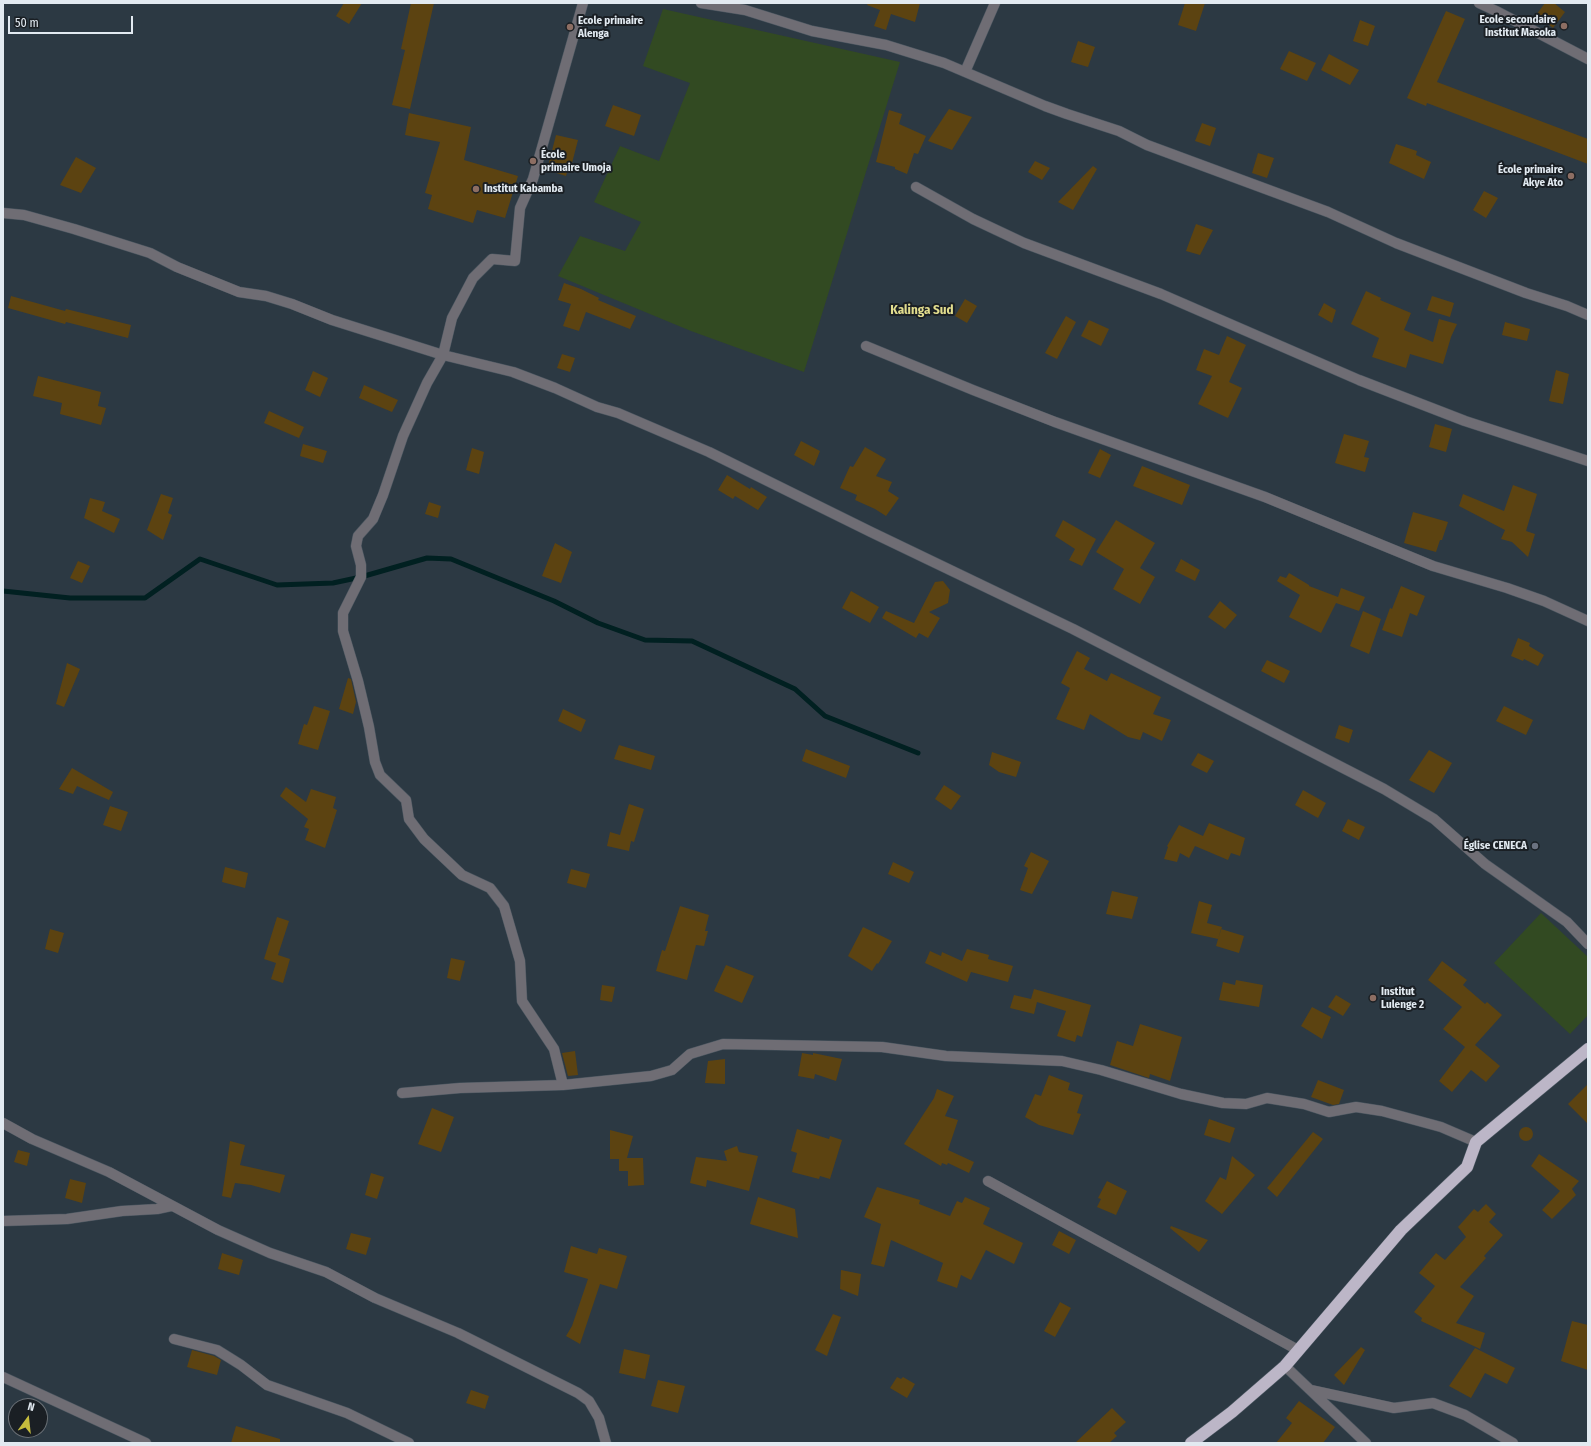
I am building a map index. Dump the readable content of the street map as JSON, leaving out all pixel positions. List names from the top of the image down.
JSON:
{
  "districts": ["Kalinga Sud"],
  "places": [
    "Ecole secondaire Institut Masoka",
    "Ecole primaire Alenga",
    "École primaire Umoja",
    "École primaire Akye Ato",
    "Institut Kabamba",
    "Église CENECA",
    "Institut Lulenge 2"
  ],
  "scale_bar": "50 m",
  "north": "top"
}
